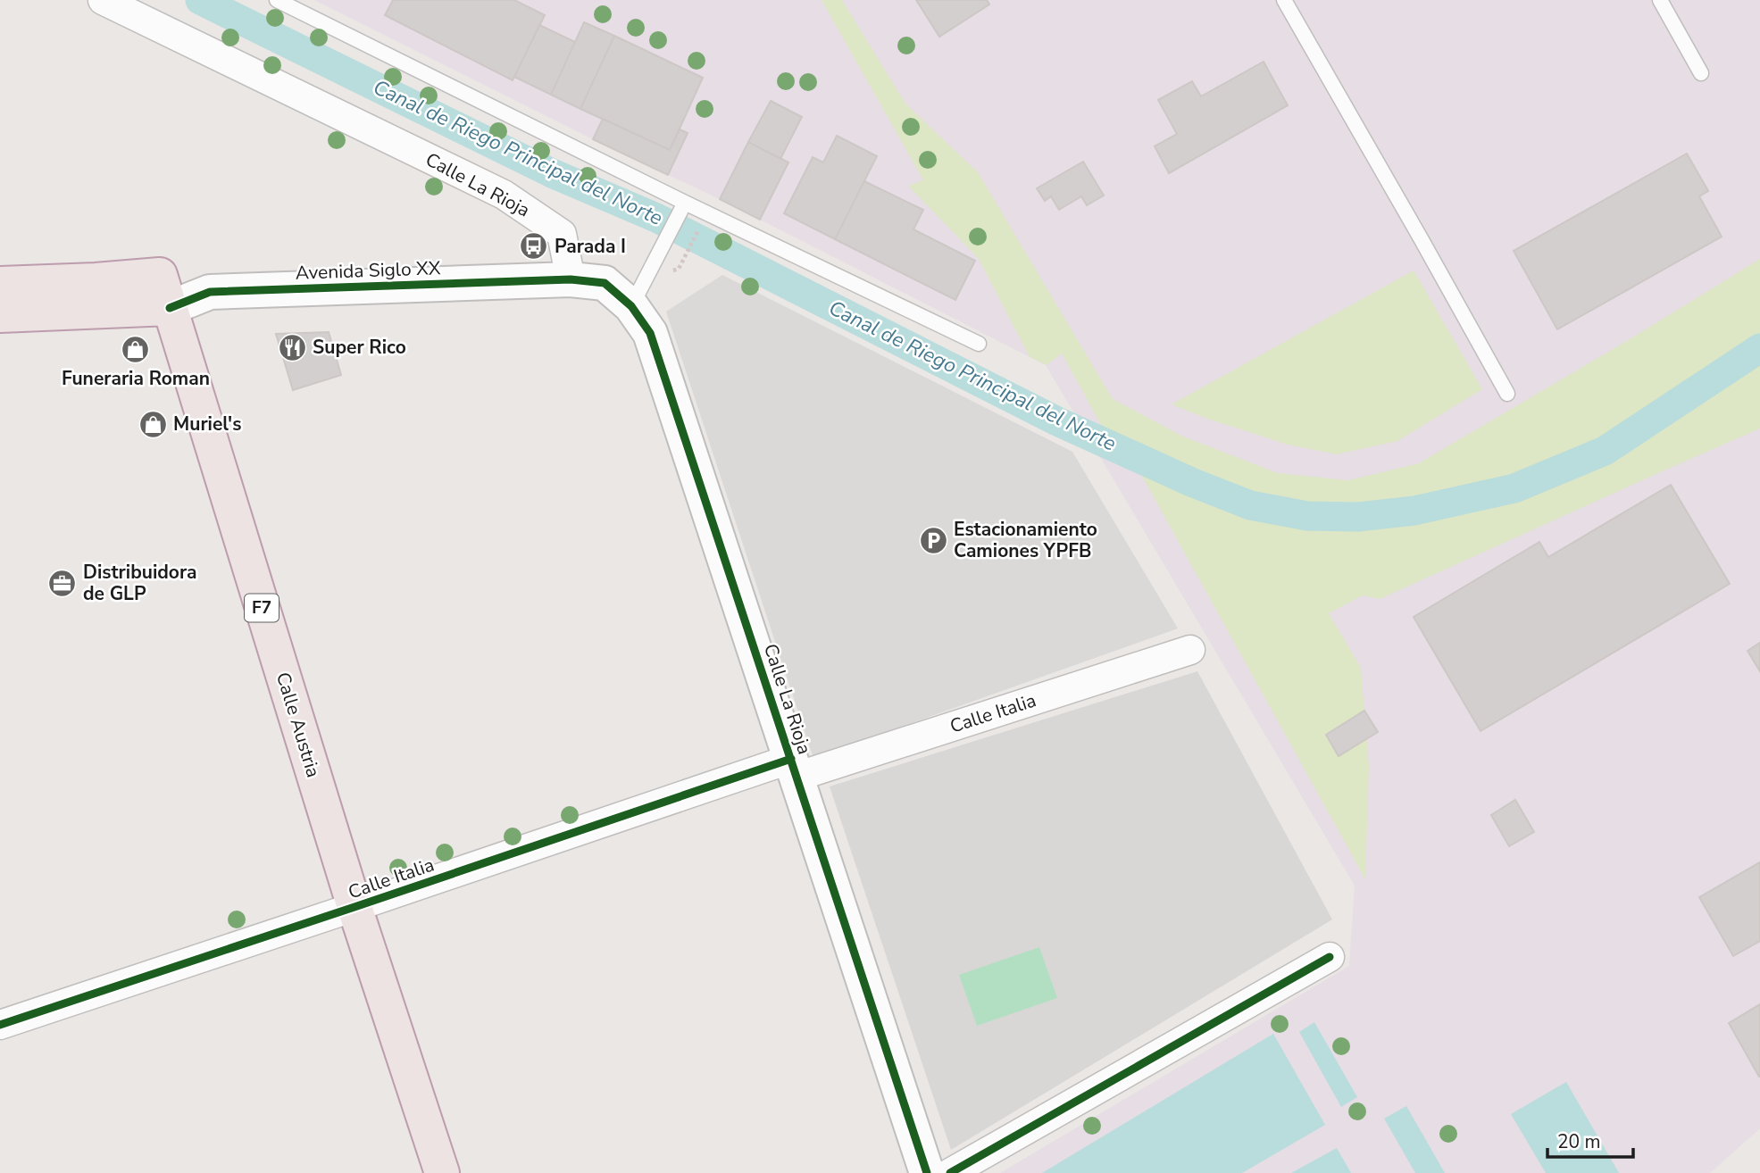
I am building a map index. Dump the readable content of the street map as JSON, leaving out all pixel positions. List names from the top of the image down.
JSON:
{
  "streets": {
    "highway": ["Avenida Siglo XX", "F7", "Calle Austria"],
    "street": ["Calle La Rioja", "Calle Italia"]
  },
  "crossings": [
    ["Calle La Rioja", "Avenida Siglo XX"],
    ["Calle La Rioja", "Calle Italia"],
    ["Avenida Siglo XX", "Calle Austria"],
    ["Calle Italia", "Calle Austria"]
  ],
  "water": ["Canal de Riego Principal del Norte"],
  "places": {
    "bus stop": ["Parada I"],
    "restaurant": ["Super Rico"],
    "shop": ["Funeraria Roman", "Muriel's"],
    "parking": ["Estacionamiento Camiones YPFB"],
    "office": ["Distribuidora de GLP"]
  },
  "scale_bar": "20 m"
}
